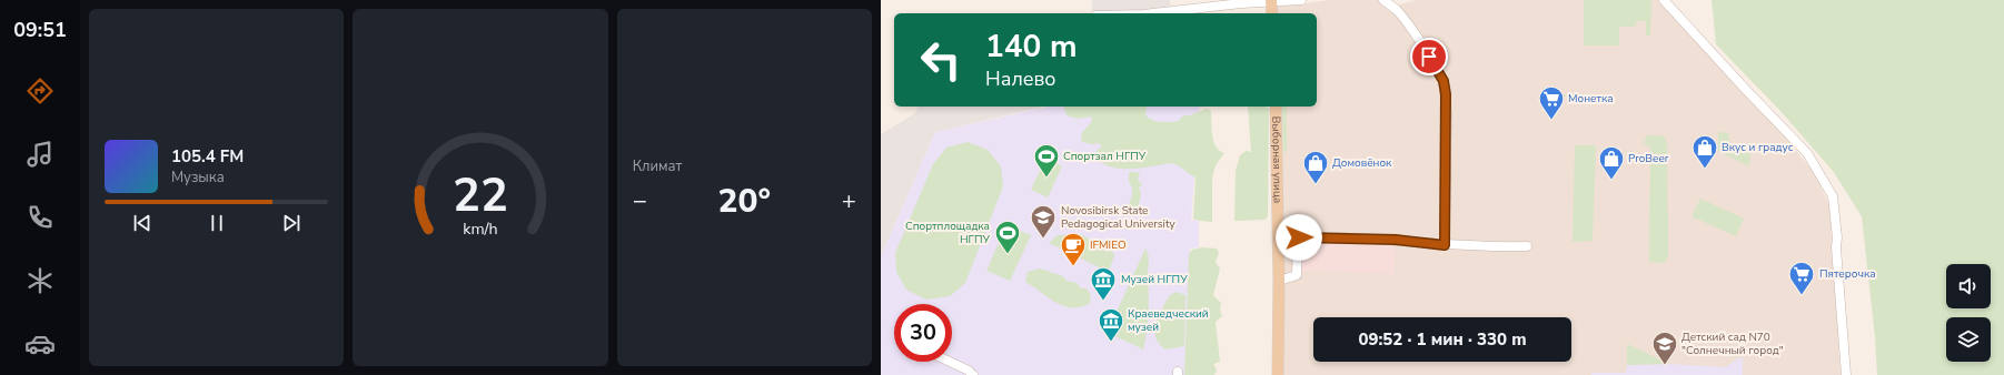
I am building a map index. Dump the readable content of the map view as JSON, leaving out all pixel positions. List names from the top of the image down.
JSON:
{
  "streets": {
    "main road": ["Выборная улица"]
  },
  "places": {
    "supermarket": ["Монетка", "Пятерочка"],
    "shop": ["Вкус и градус", "ProBeer", "Домовёнок"],
    "sports": ["Спортзал НГПУ", "Спортплощадка НГПУ"],
    "school or university": ["Novosibirsk State Pedagogical University", "Детский сад N70 \"Солнечный город\""],
    "cafe": ["IFMIEO"],
    "museum": ["Музей НГПУ", "Краеведческий музей"]
  },
  "page": {
    "tabs": "09:51",
    "tile": "Климат",
    "turn": ["140 m", "Налево"],
    "song": ["105.4 FM", "Музыка"],
    "heat": ["−", "20°", "+"],
    "limit": "30",
    "trip": "09:52 · 1 мин · 330 m",
    "gauge": ["22", "km/h"]
  }
}
